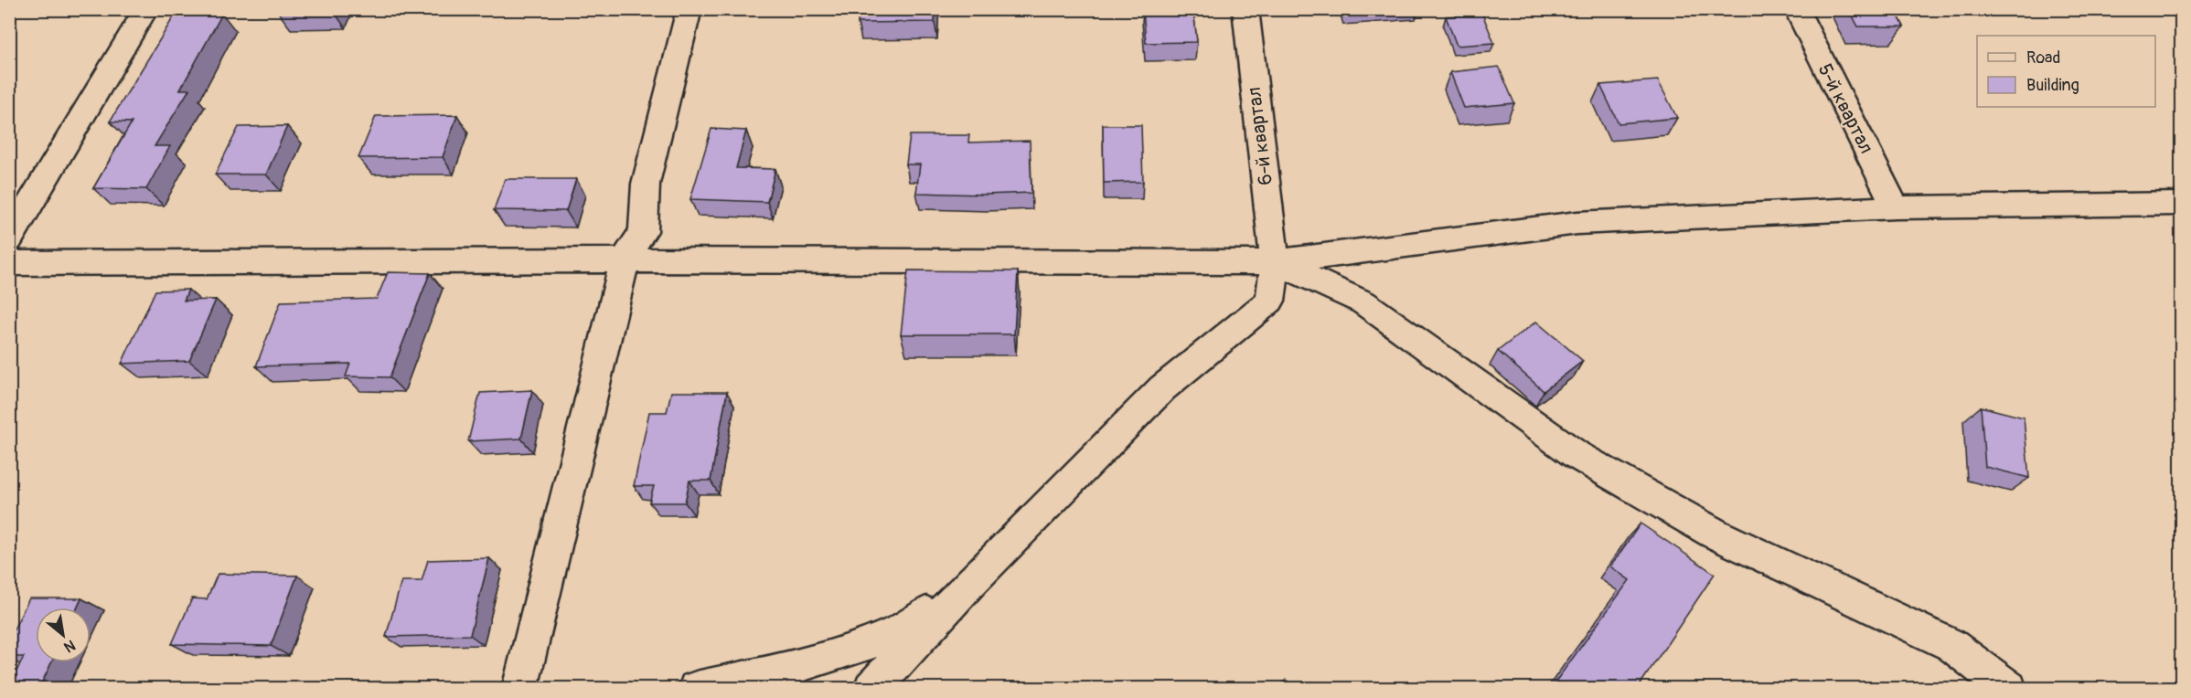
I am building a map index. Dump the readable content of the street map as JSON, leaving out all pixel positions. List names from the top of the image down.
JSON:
{
  "streets": {
    "street": ["5-й квартал", "6-й квартал"]
  },
  "legend": ["Road", "Building"],
  "north": "bottom right"
}
